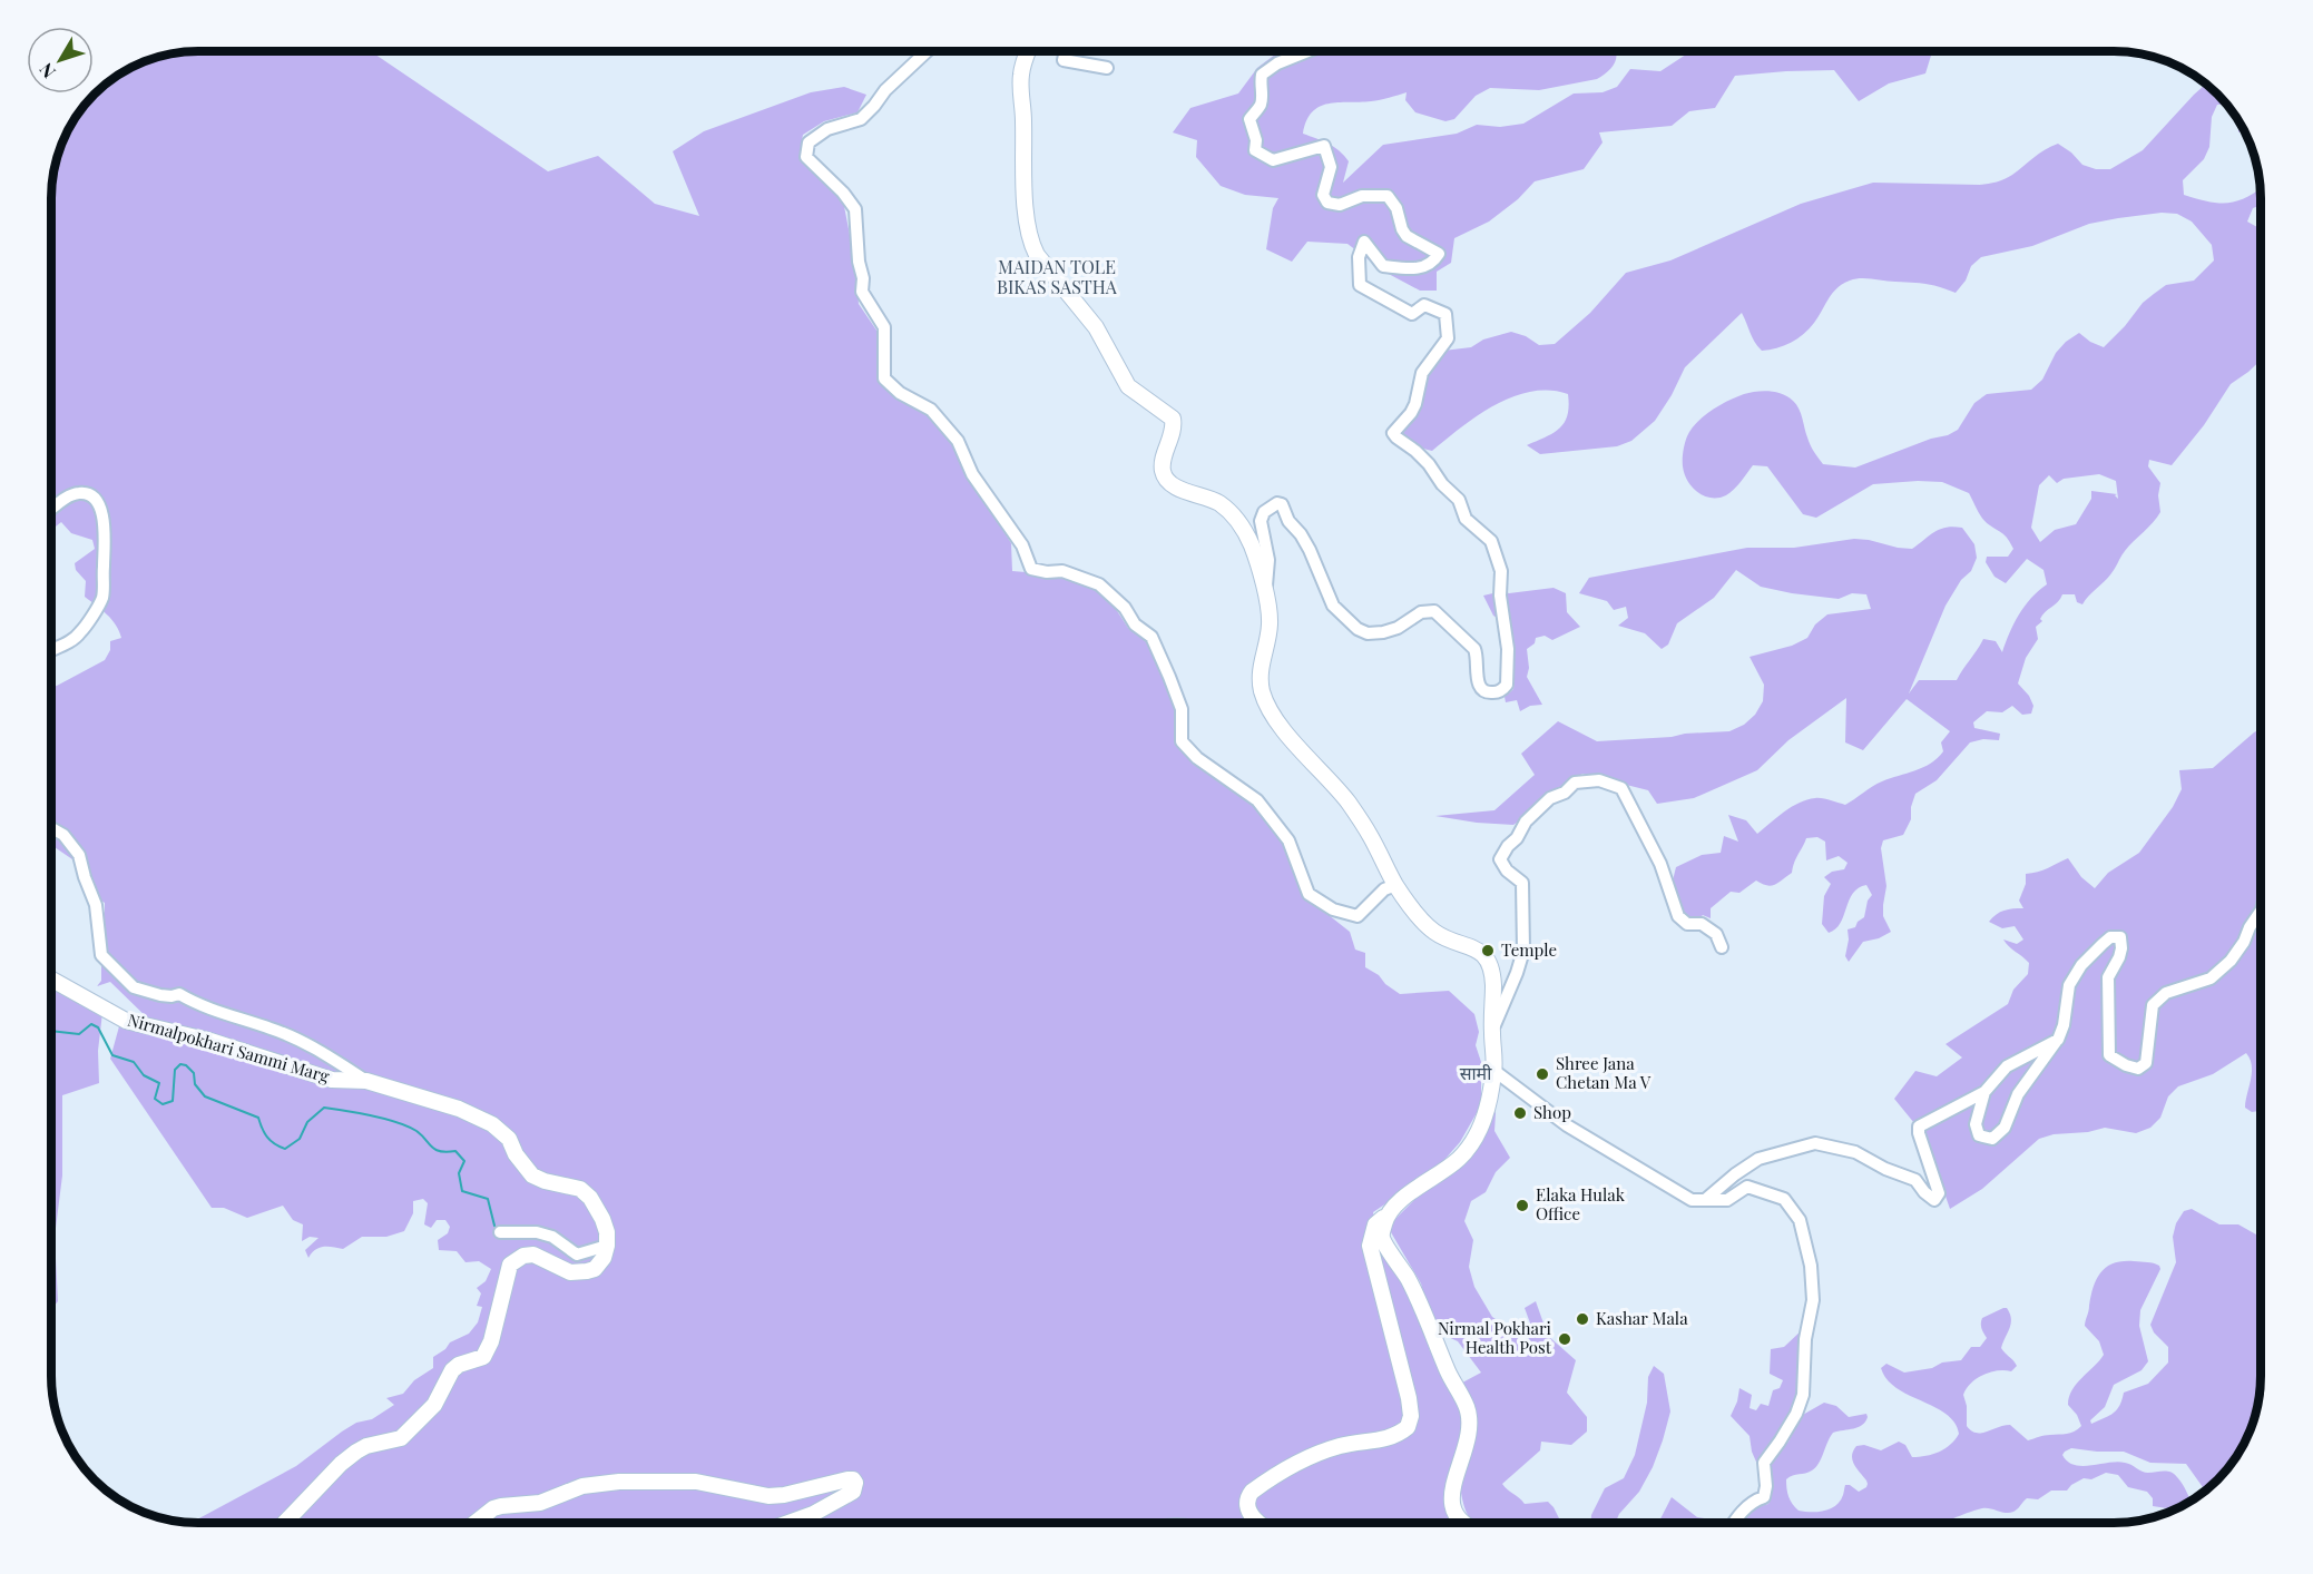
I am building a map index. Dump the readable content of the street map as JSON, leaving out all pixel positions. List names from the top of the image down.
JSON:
{
  "streets": {
    "main road": ["Nirmalpokhari Sammi Marg"]
  },
  "districts": ["MAIDAN TOLE BIKAS SASTHA", "सामी"],
  "places": [
    "Temple",
    "Shree Jana Chetan Ma V",
    "Shop",
    "Elaka Hulak Office",
    "Kashar Mala",
    "Nirmal Pokhari Health Post"
  ],
  "north": "bottom left"
}
